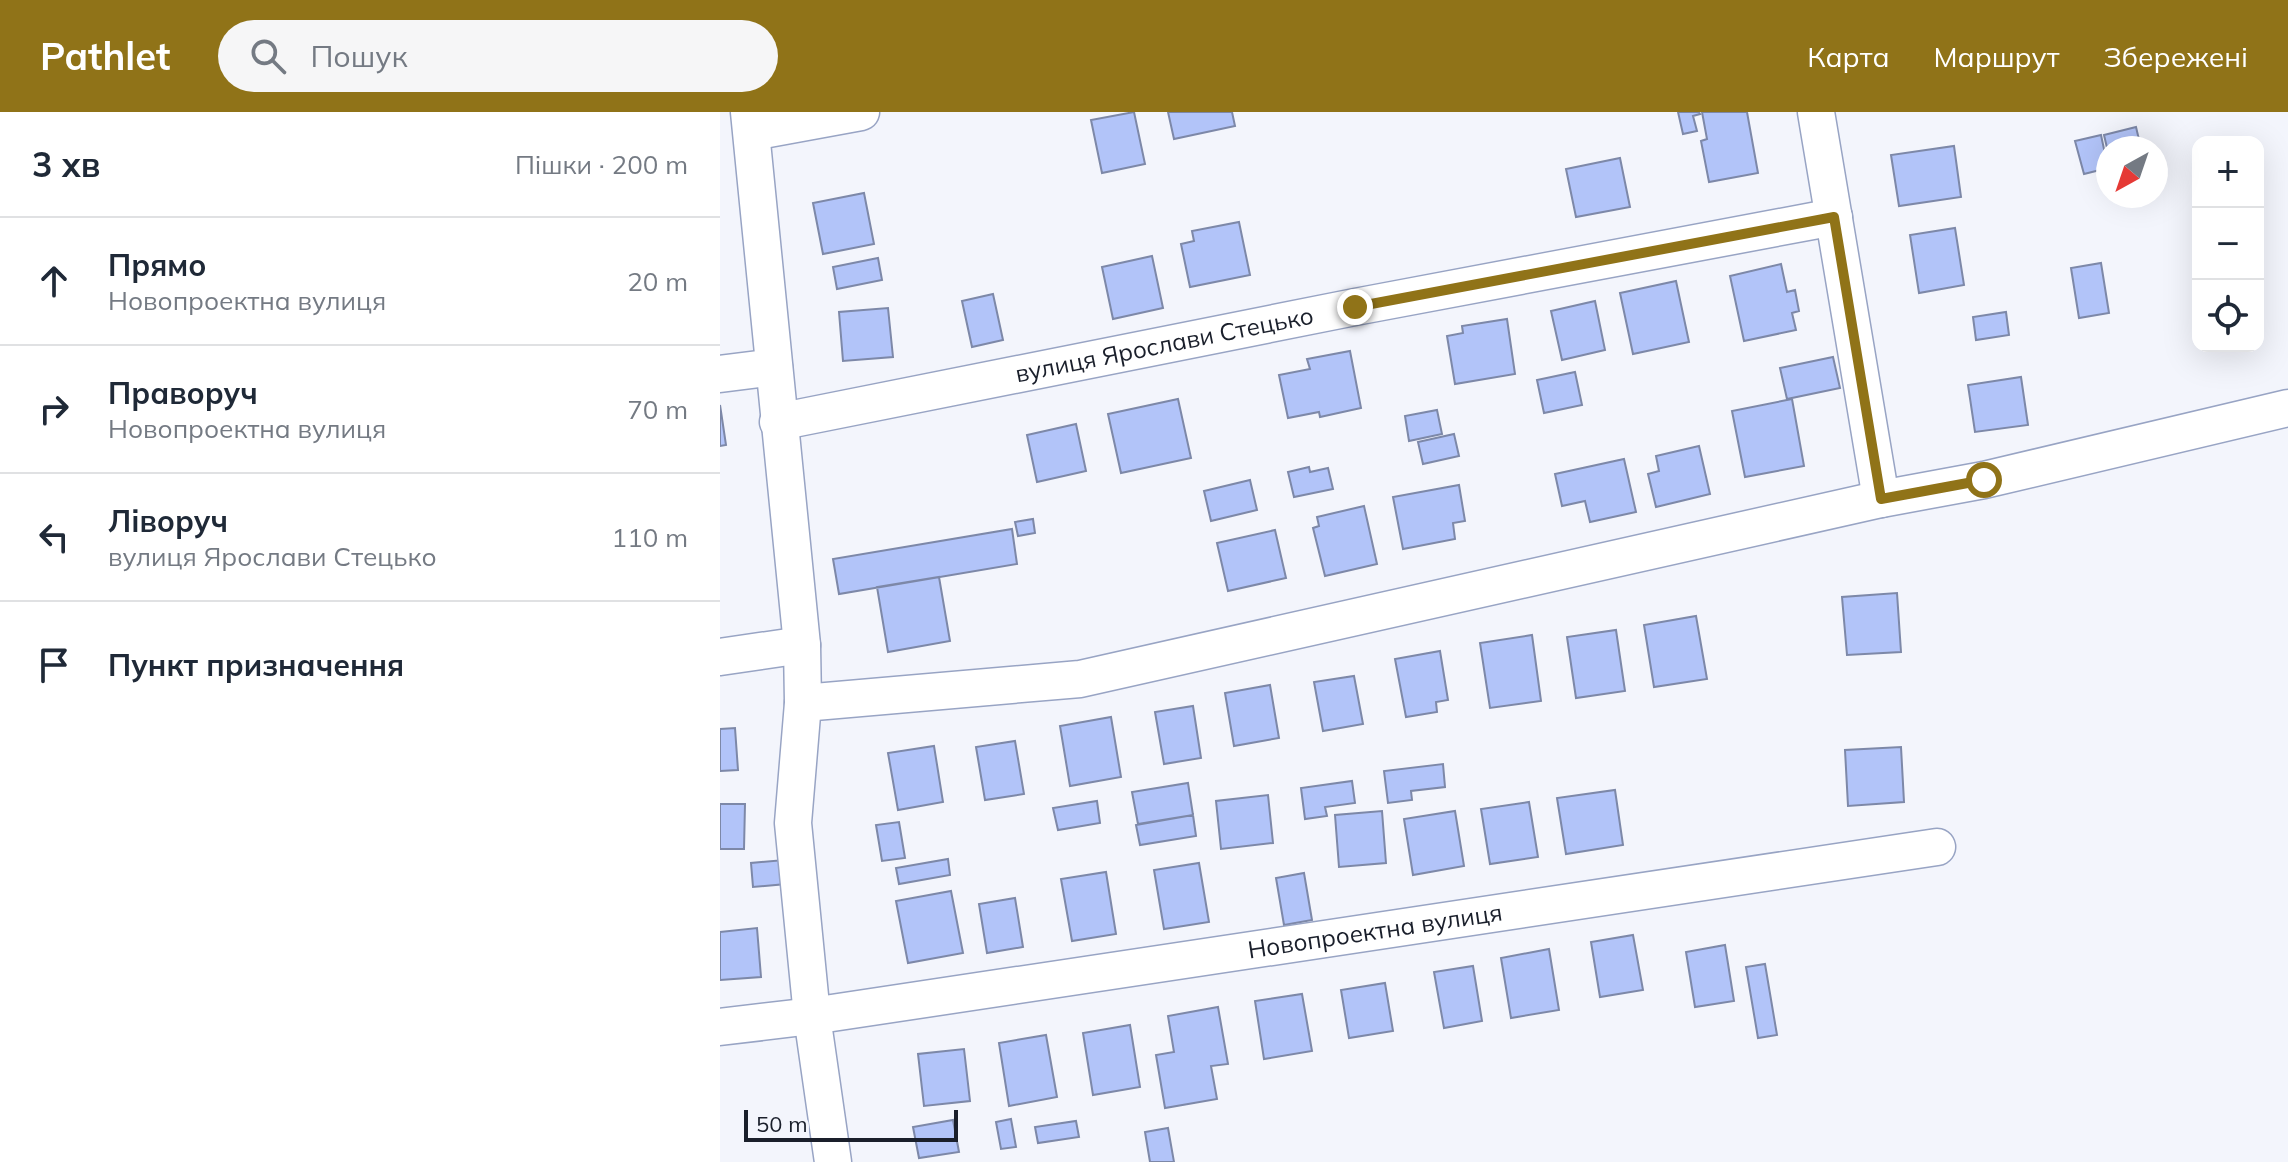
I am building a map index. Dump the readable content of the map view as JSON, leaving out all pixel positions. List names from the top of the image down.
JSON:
{
  "streets": {
    "street": ["вулиця Ярослави Стецько", "Новопроектна вулиця"]
  },
  "scale_bar": "50 m",
  "north": "bottom left",
  "page": {
    "header": "Pathlet",
    "search": "Пошук",
    "nav": ["Карта", "Маршрут", "Збережені"],
    "heading": ["3 хв", "Пішки · 200 m"],
    "map_buttons": ["+", "−"],
    "list": [
      ["Прямо", "Новопроектна вулиця", "20 m"],
      ["Праворуч", "Новопроектна вулиця", "70 m"],
      ["Ліворуч", "вулиця Ярослави Стецько", "110 m"],
      "Пункт призначення"
    ],
    "scale": "50 m"
  }
}
